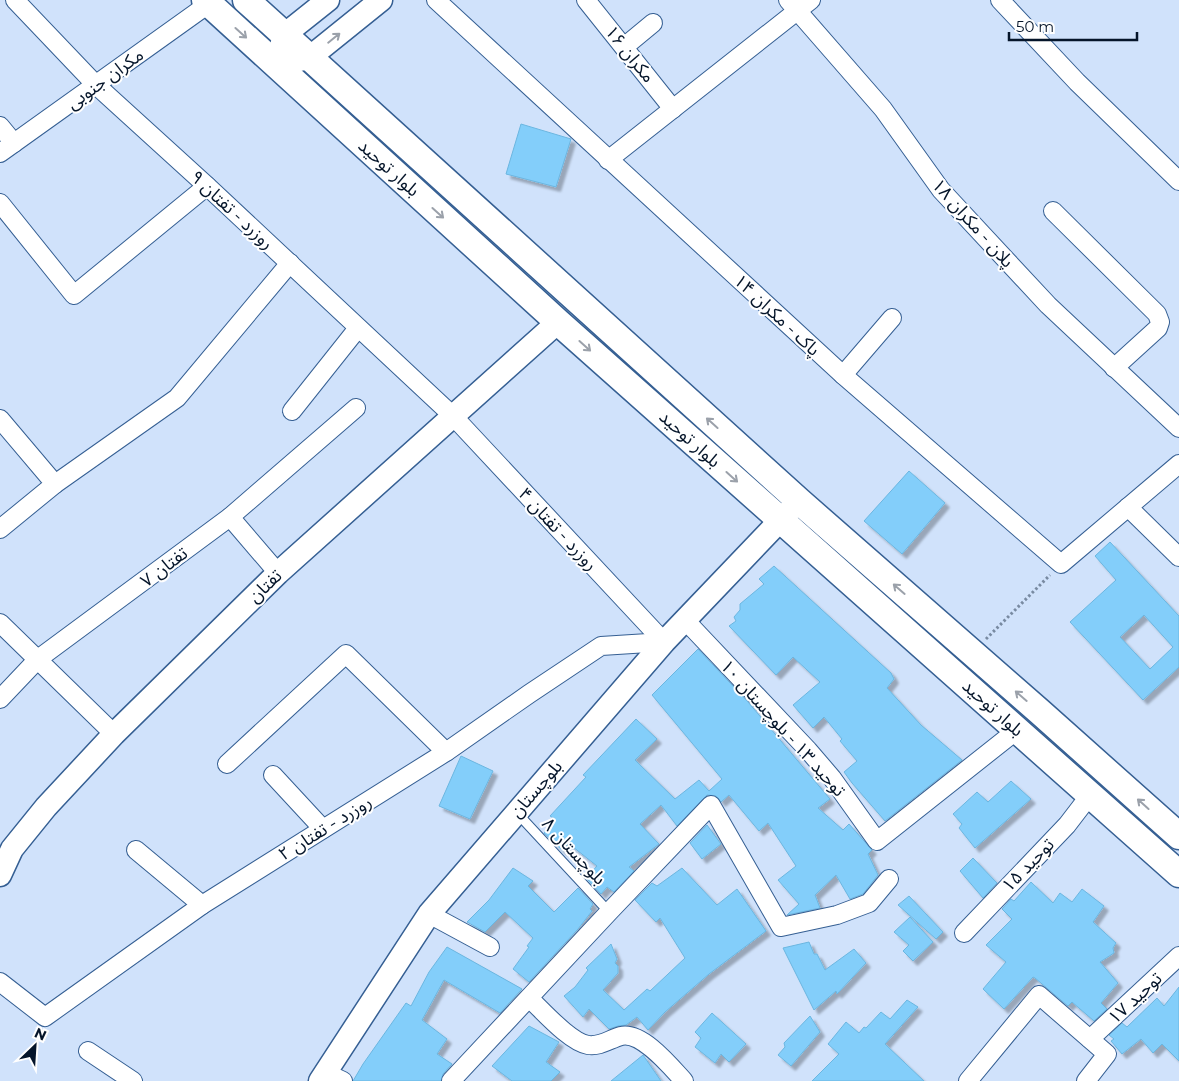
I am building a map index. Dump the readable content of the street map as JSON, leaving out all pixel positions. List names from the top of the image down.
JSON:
{
  "streets": {
    "main road": ["بلوار توحید"],
    "street": [
      "مکران ۱۶",
      "مکران جنوبی",
      "روزرد - تفتان ۹",
      "پلان - مکران ۱۸",
      "پاک - مکران ۱۴",
      "روزرد - تفتان ۴",
      "تفتان ۷",
      "تفتان",
      "توحید ۱۳ - بلوچستان ۱۰",
      "بلوچستان",
      "روزرد - تفتان ۲",
      "توحید ۱۵",
      "توحید ۱۷"
    ],
    "lane": ["بلوچستان ۸"]
  },
  "crossings": [
    ["مکران جنوبی", "بلوار توحید"],
    ["مکران جنوبی", "روزرد - تفتان ۹"],
    ["بلوار توحید", "تفتان"],
    ["بلوار توحید", "توحید ۱۳ - بلوچستان ۱۰"],
    ["بلوار توحید", "بلوچستان"],
    ["بلوار توحید", "توحید ۱۵"],
    ["روزرد - تفتان ۹", "روزرد - تفتان ۴"],
    ["روزرد - تفتان ۹", "تفتان"],
    ["روزرد - تفتان ۴", "تفتان"],
    ["روزرد - تفتان ۴", "بلوچستان"],
    ["روزرد - تفتان ۴", "روزرد - تفتان ۲"],
    ["توحید ۱۳ - بلوچستان ۱۰", "بلوچستان"],
    ["بلوچستان", "روزرد - تفتان ۲"],
    ["بلوچستان", "بلوچستان ۸"]
  ],
  "scale_bar": "50 m",
  "north": "top right"
}
